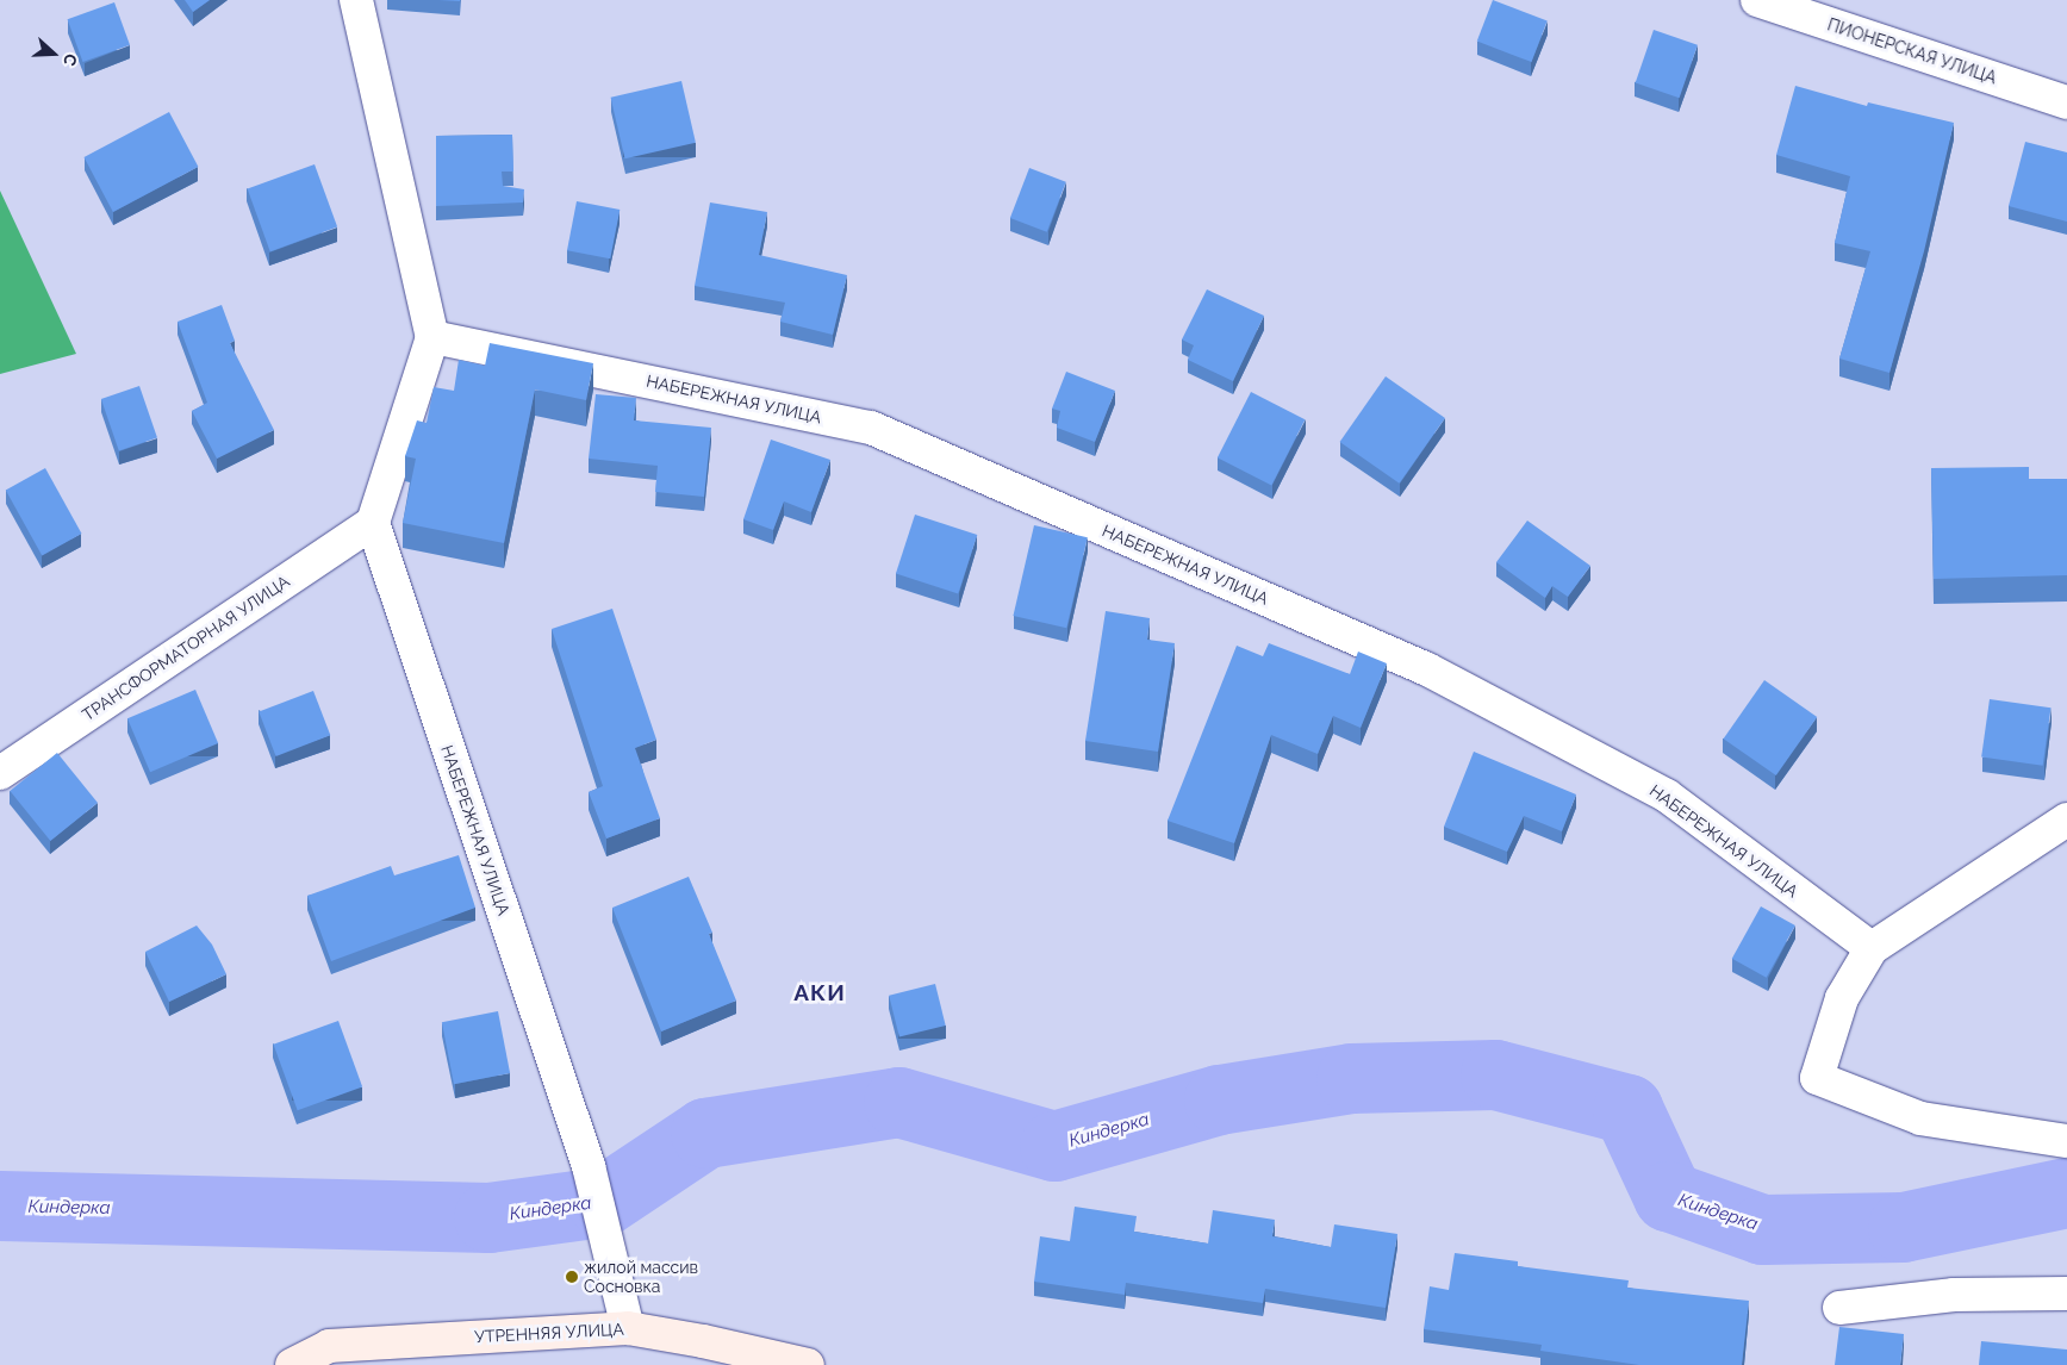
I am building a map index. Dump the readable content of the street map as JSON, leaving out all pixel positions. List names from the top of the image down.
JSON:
{
  "streets": {
    "street": [
      "ПИОНЕРСКАЯ УЛИЦА",
      "НАБЕРЕЖНАЯ УЛИЦА",
      "ТРАНСФОРМАТОРНАЯ УЛИЦА",
      "УТРЕННЯЯ УЛИЦА"
    ]
  },
  "crossings": [
    ["НАБЕРЕЖНАЯ УЛИЦА", "ТРАНСФОРМАТОРНАЯ УЛИЦА"],
    ["НАБЕРЕЖНАЯ УЛИЦА", "УТРЕННЯЯ УЛИЦА"]
  ],
  "districts": ["АКИ"],
  "water": ["Киндерка"],
  "places": ["жилой массив Сосновка"],
  "north": "right"
}
